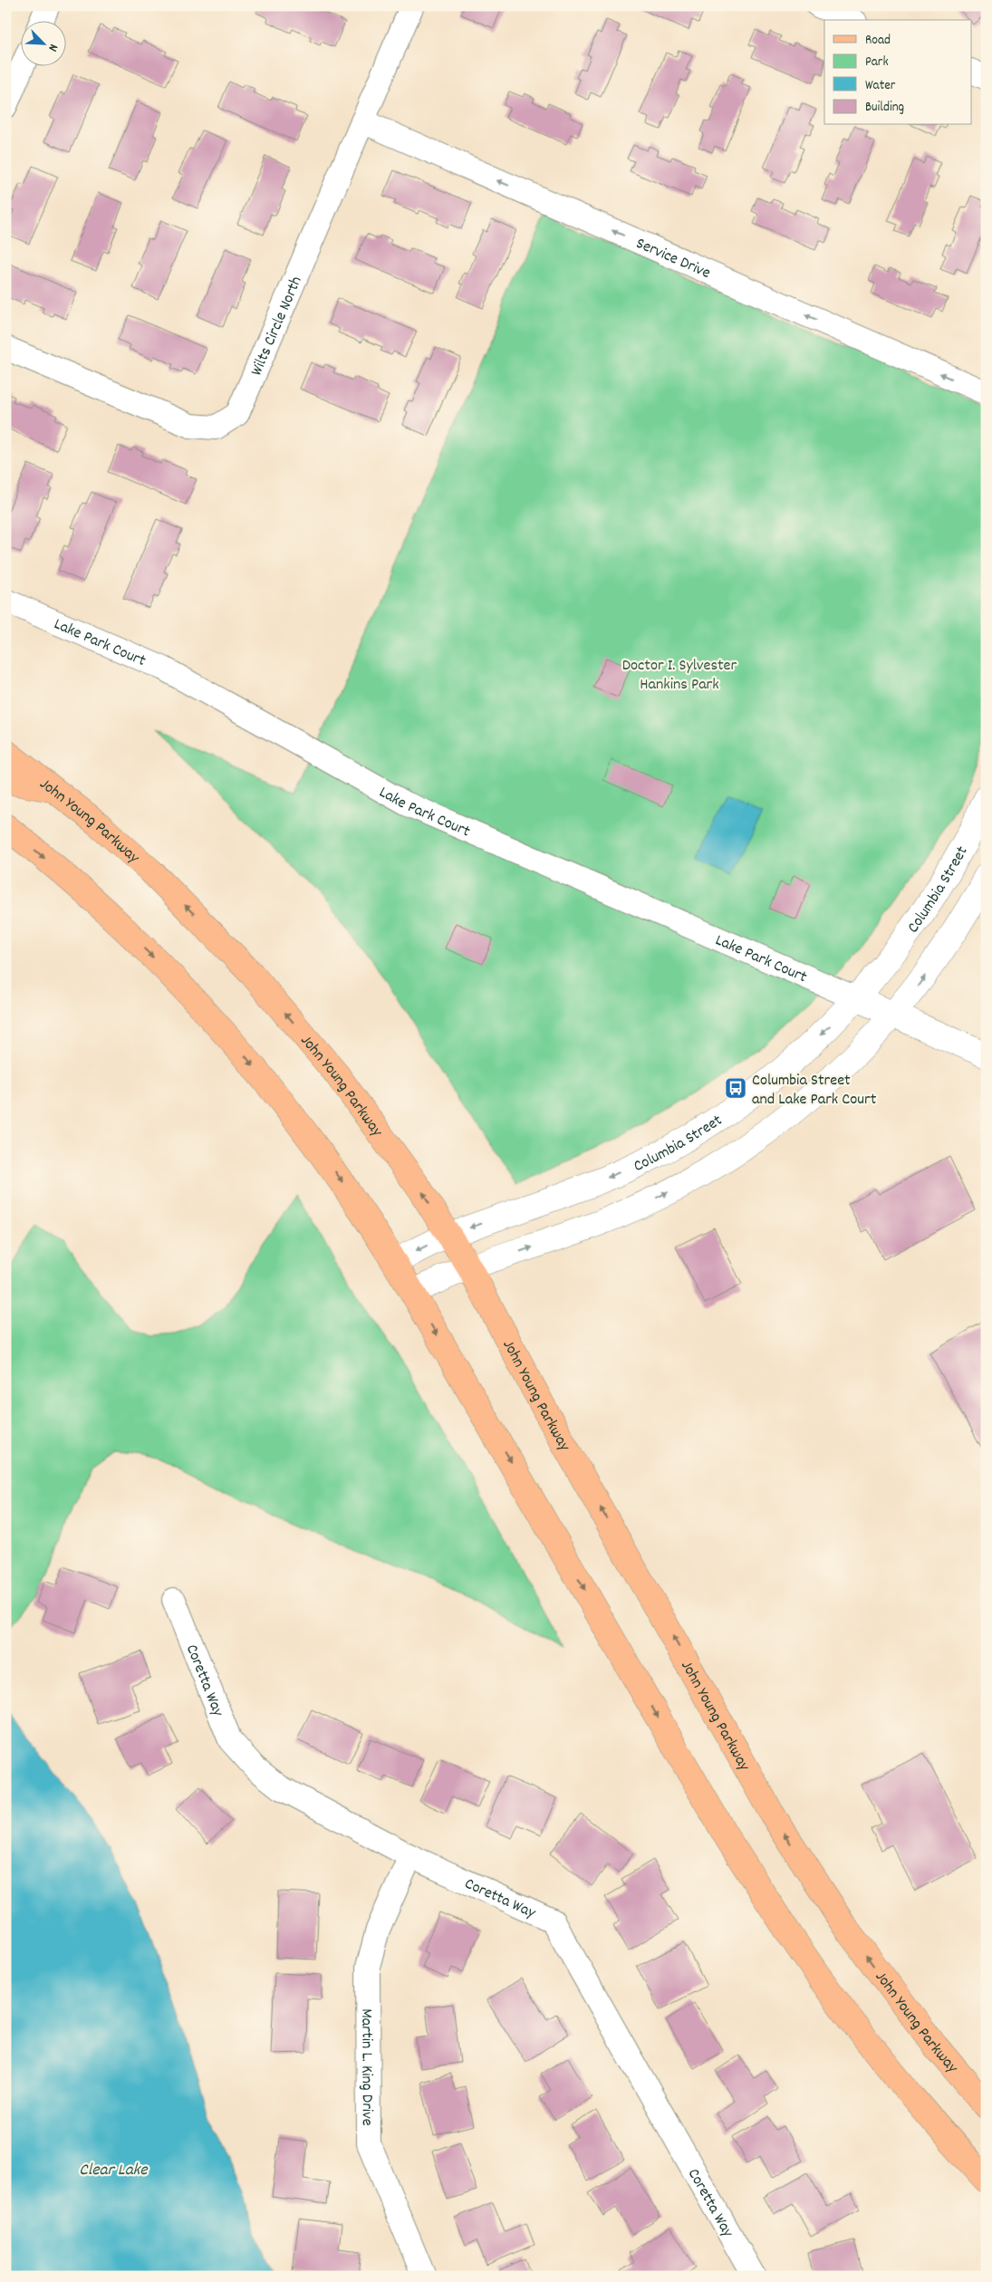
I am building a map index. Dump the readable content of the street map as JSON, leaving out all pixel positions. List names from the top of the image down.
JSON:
{
  "streets": {
    "main road": ["John Young Parkway"],
    "street": [
      "Service Drive",
      "Wilts Circle North",
      "Lake Park Court",
      "Columbia Street",
      "Coretta Way",
      "Martin L. King Drive"
    ]
  },
  "crossings": [
    ["Service Drive", "Wilts Circle North"],
    ["Lake Park Court", "Columbia Street"],
    ["John Young Parkway", "Columbia Street"],
    ["Coretta Way", "Martin L. King Drive"]
  ],
  "one_way": ["Service Drive"],
  "water": ["Clear Lake"],
  "parks": ["Doctor I. Sylvester Hankins Park"],
  "places": {
    "bus stop": ["Columbia Street and Lake Park Court"]
  },
  "legend": [
    "Road",
    "Park",
    "Water",
    "Building"
  ],
  "north": "bottom right"
}
